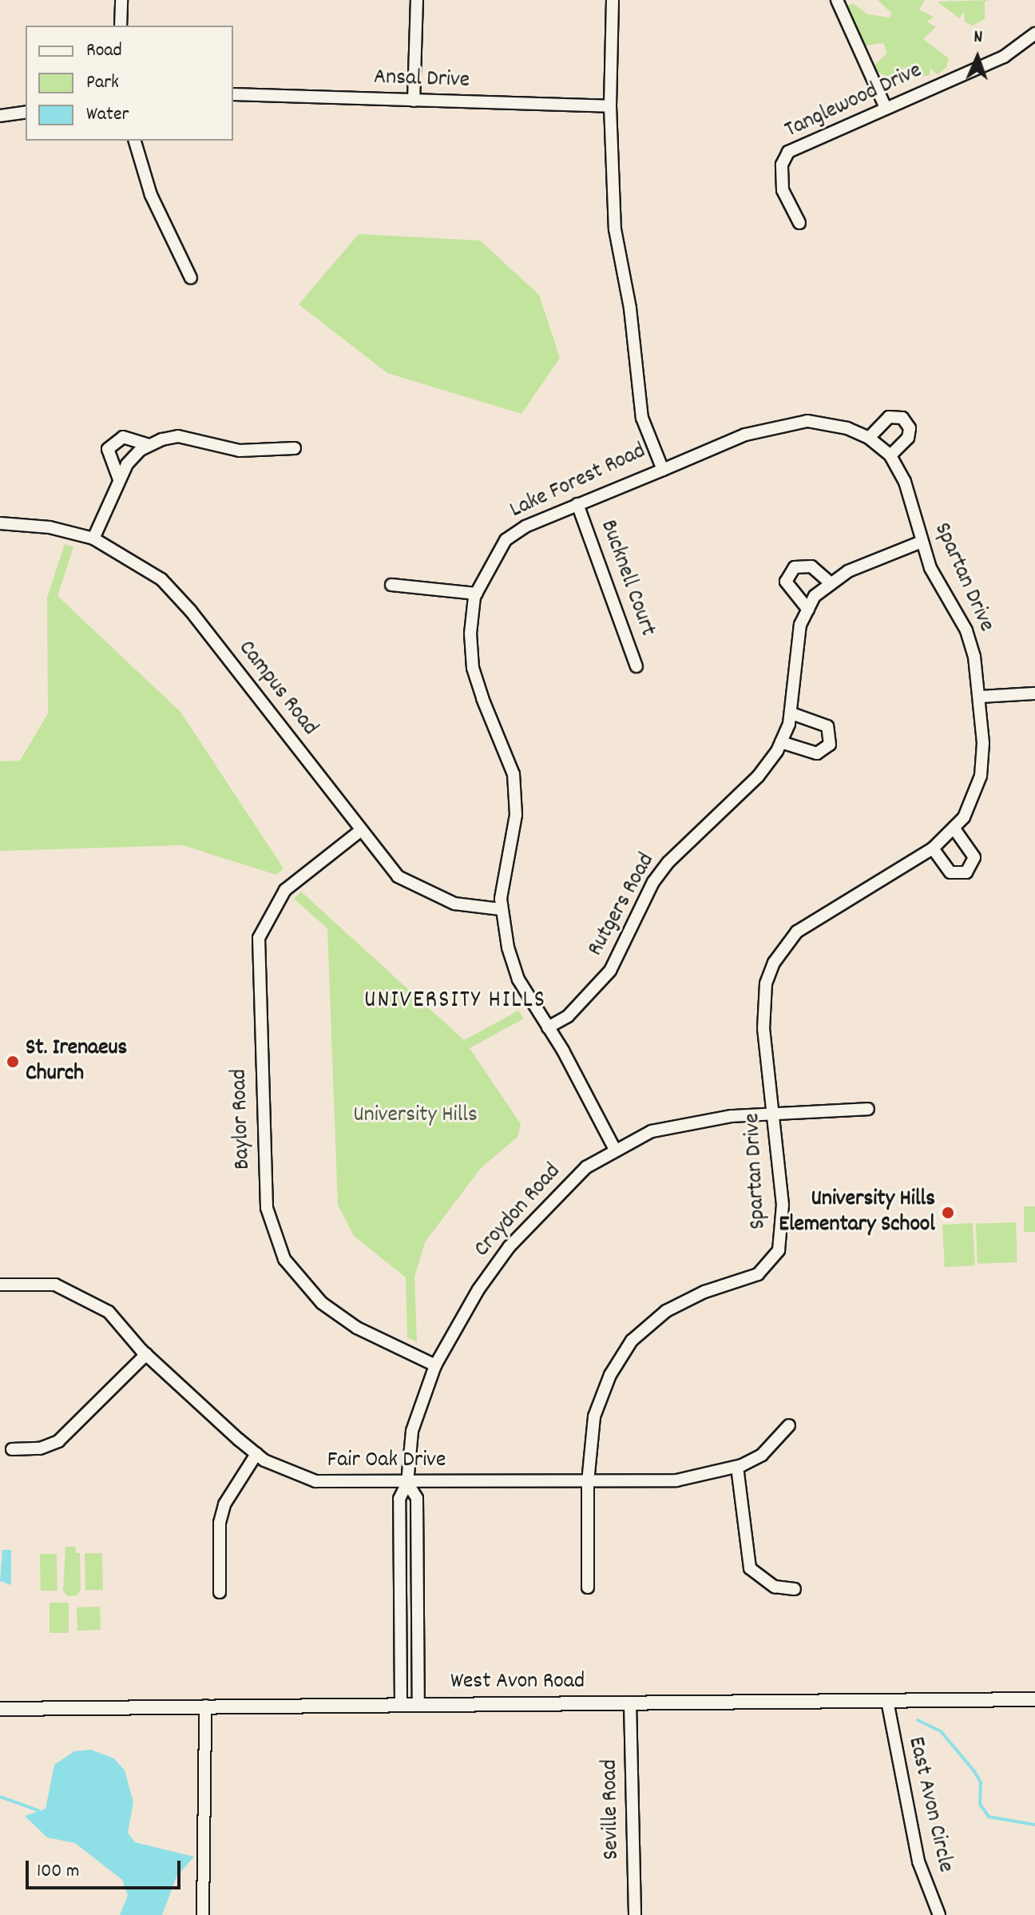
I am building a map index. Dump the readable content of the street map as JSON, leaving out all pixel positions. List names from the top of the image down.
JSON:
{
  "streets": {
    "street": [
      "Ansal Drive",
      "Tanglewood Drive",
      "Lake Forest Road",
      "Spartan Drive",
      "Bucknell Court",
      "Campus Road",
      "Rutgers Road",
      "Baylor Road",
      "Croydon Road",
      "Fair Oak Drive",
      "West Avon Road",
      "East Avon Circle",
      "Seville Road"
    ]
  },
  "crossings": [
    ["Ansal Drive", "Lake Forest Road"],
    ["Lake Forest Road", "Spartan Drive"],
    ["Lake Forest Road", "Bucknell Court"],
    ["Lake Forest Road", "Campus Road"],
    ["Lake Forest Road", "Rutgers Road"],
    ["Lake Forest Road", "Croydon Road"],
    ["Spartan Drive", "Rutgers Road"],
    ["Spartan Drive", "Croydon Road"],
    ["Spartan Drive", "Fair Oak Drive"],
    ["Campus Road", "Baylor Road"],
    ["Baylor Road", "Croydon Road"],
    ["Croydon Road", "Fair Oak Drive"],
    ["Croydon Road", "West Avon Road"],
    ["West Avon Road", "East Avon Circle"],
    ["West Avon Road", "Seville Road"]
  ],
  "districts": ["UNIVERSITY HILLS"],
  "parks": ["University Hills"],
  "places": ["St. Irenaeus Church", "University Hills Elementary School"],
  "legend": ["Road", "Park", "Water"],
  "scale_bar": "100 m",
  "north": "top"
}
